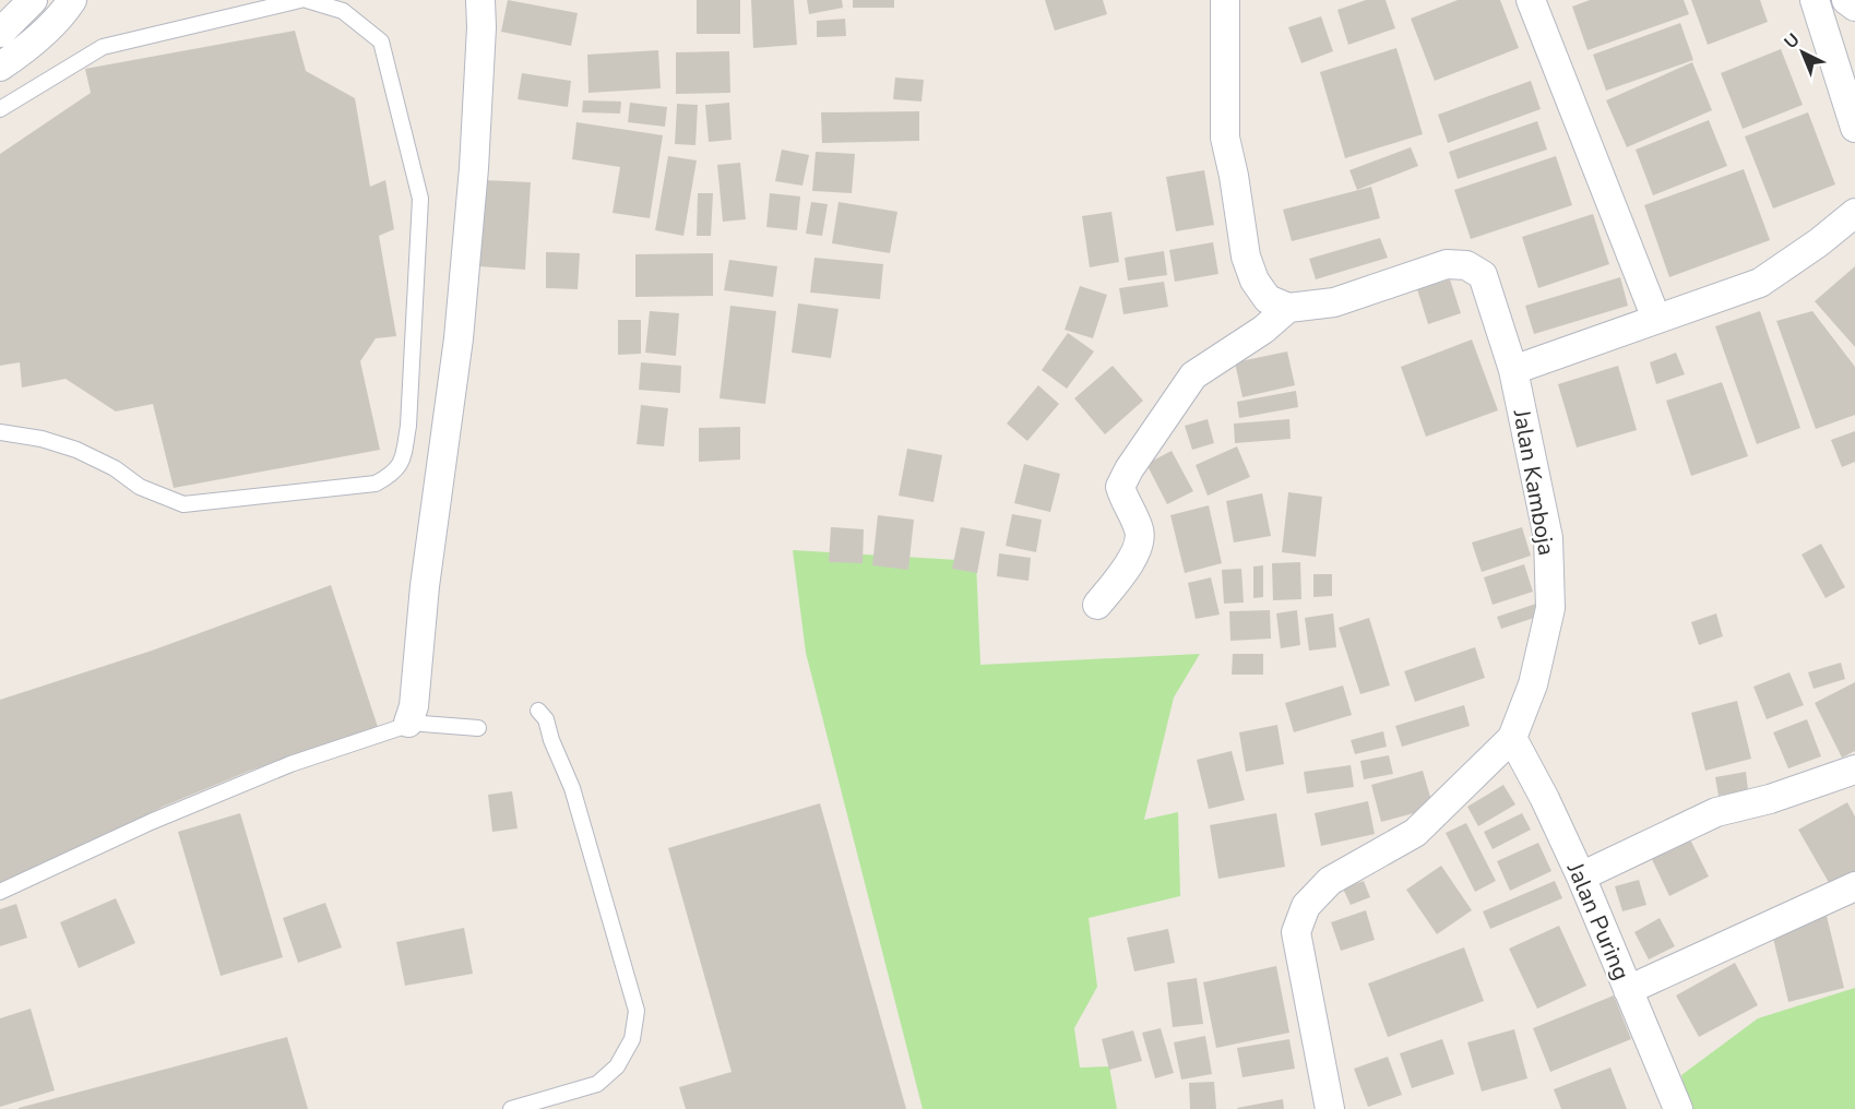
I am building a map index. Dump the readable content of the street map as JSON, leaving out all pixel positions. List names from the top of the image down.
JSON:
{
  "streets": {
    "street": ["Jalan Kamboja", "Jalan Puring"]
  },
  "crossings": [
    ["Jalan Kamboja", "Jalan Puring"]
  ],
  "north": "top left"
}
